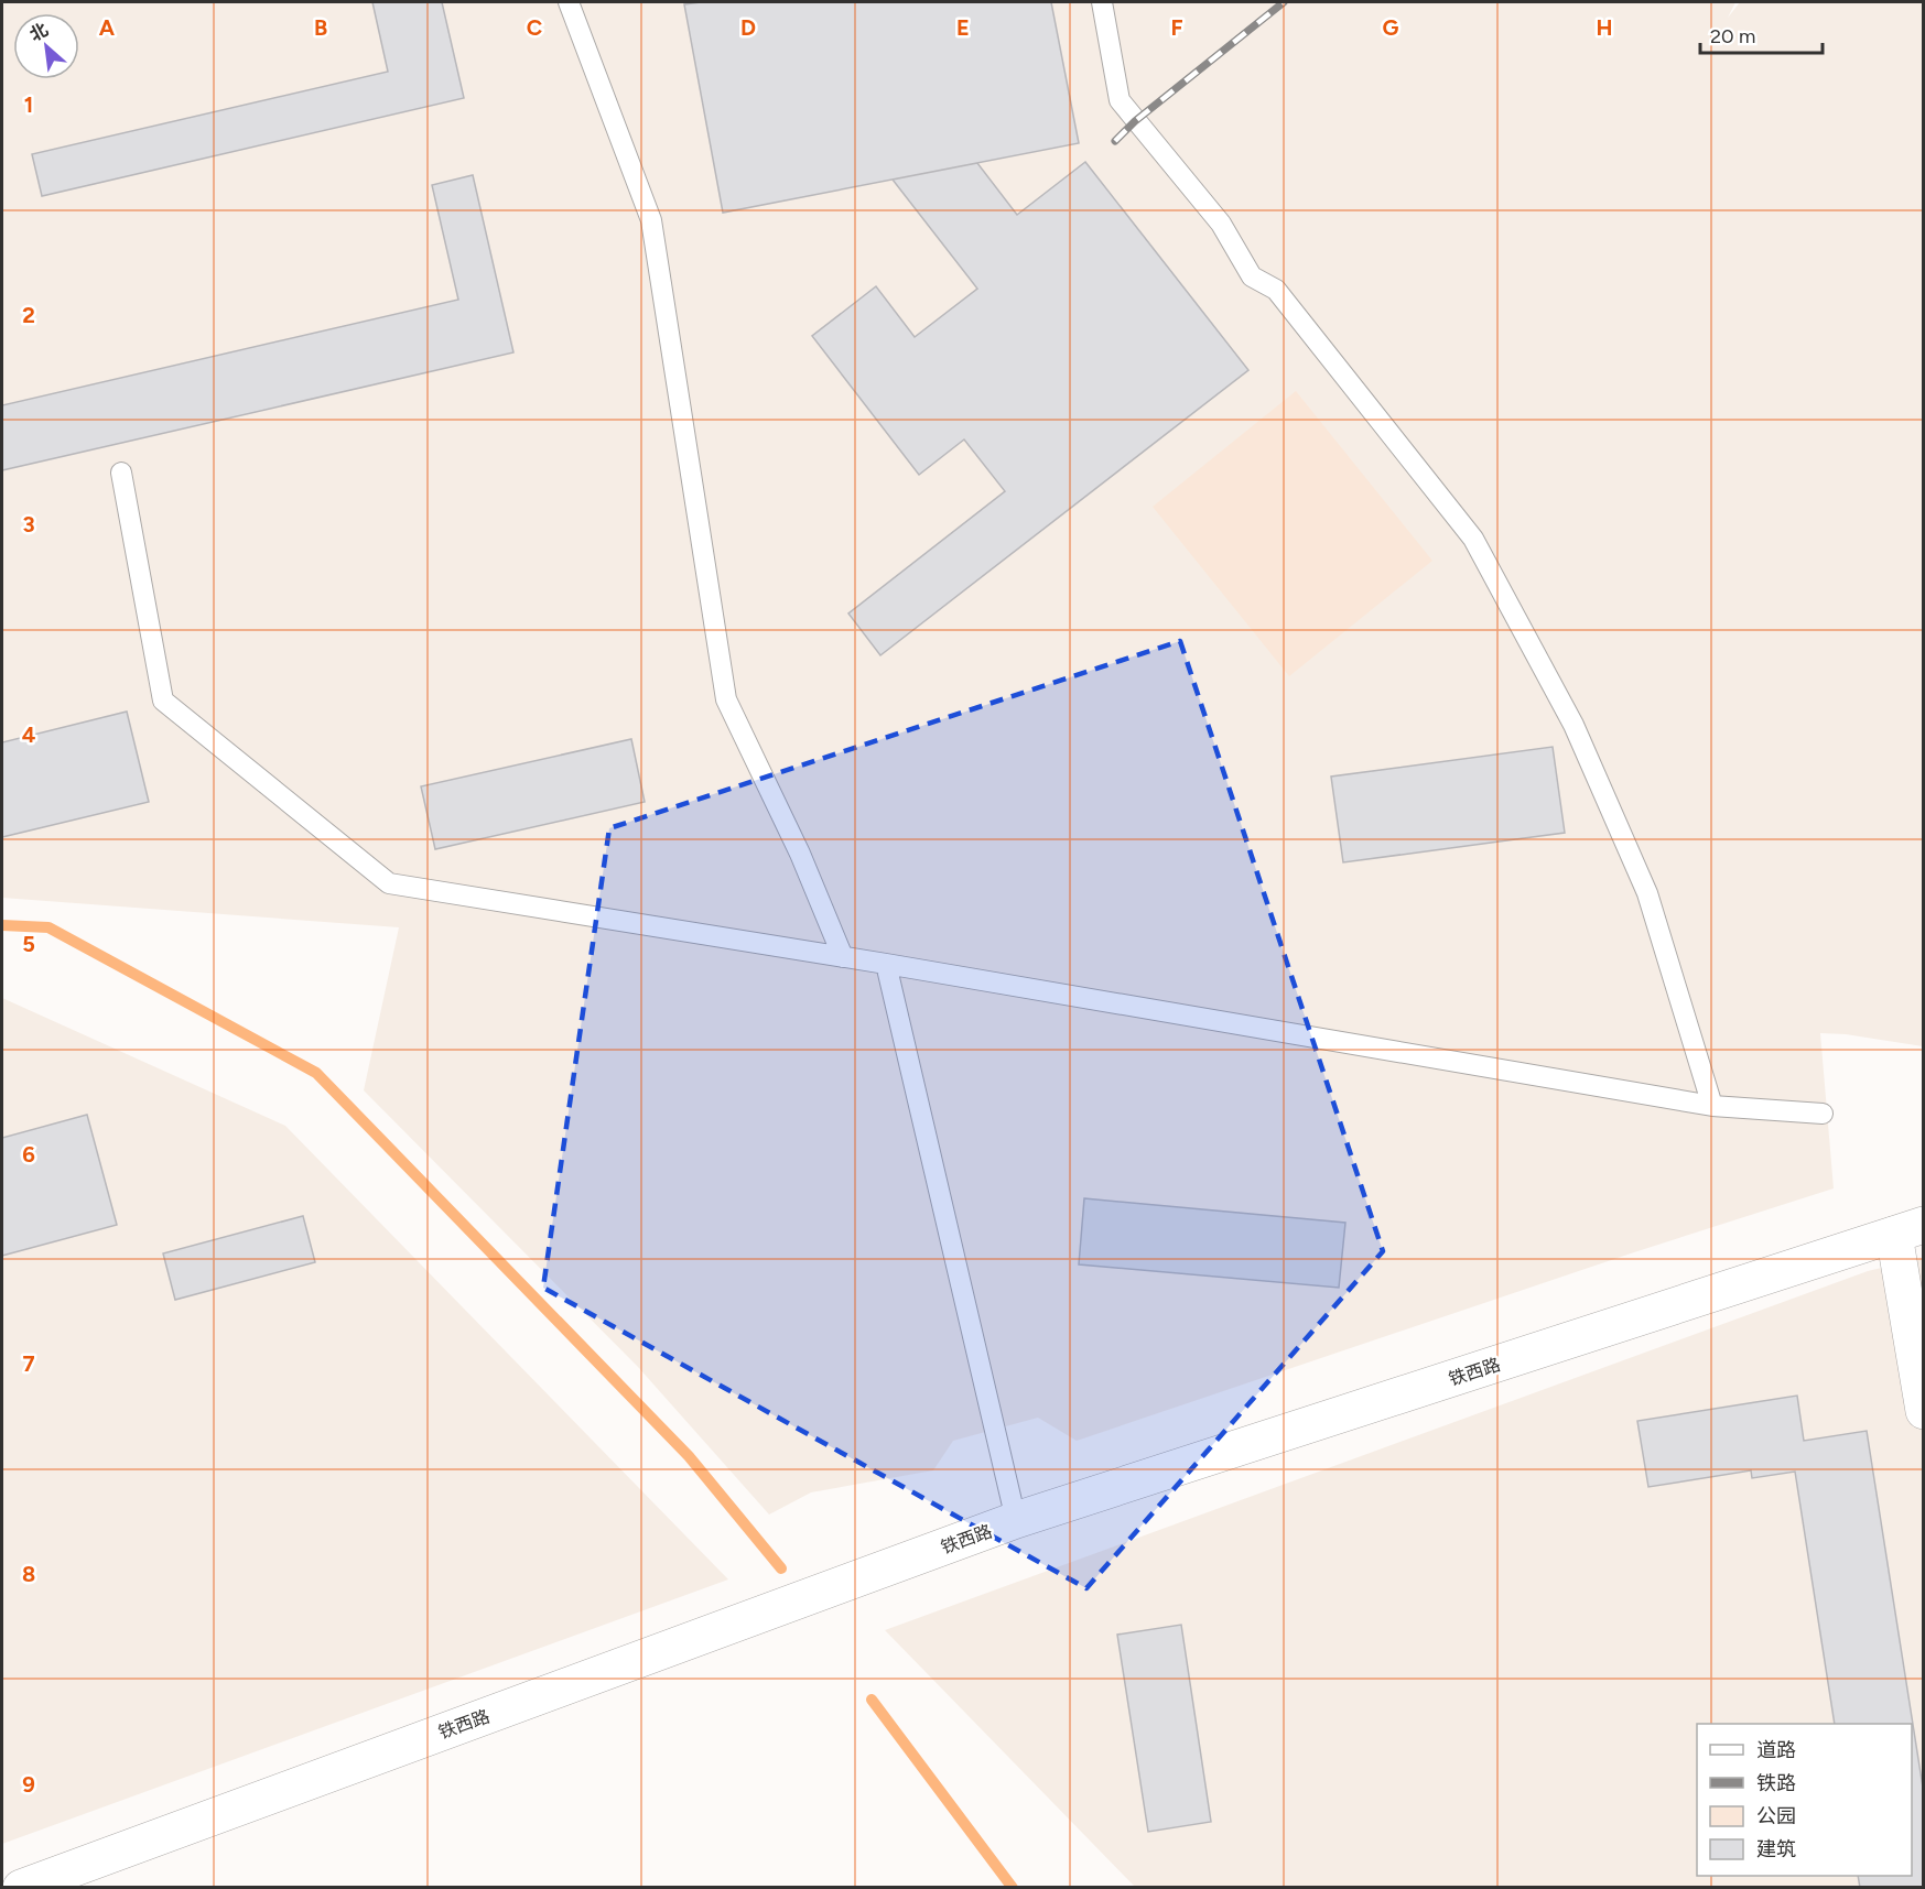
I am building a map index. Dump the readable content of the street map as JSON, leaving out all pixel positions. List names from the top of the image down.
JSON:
{
  "streets": {
    "street": ["铁西路"]
  },
  "legend": [
    "道路",
    "铁路",
    "公园",
    "建筑"
  ],
  "scale_bar": "20 m",
  "north": "top left",
  "grid": {
    "columns": [
      "A",
      "B",
      "C",
      "D",
      "E",
      "F",
      "G",
      "H"
    ],
    "rows": [
      "1",
      "2",
      "3",
      "4",
      "5",
      "6",
      "7",
      "8",
      "9"
    ]
  }
}
